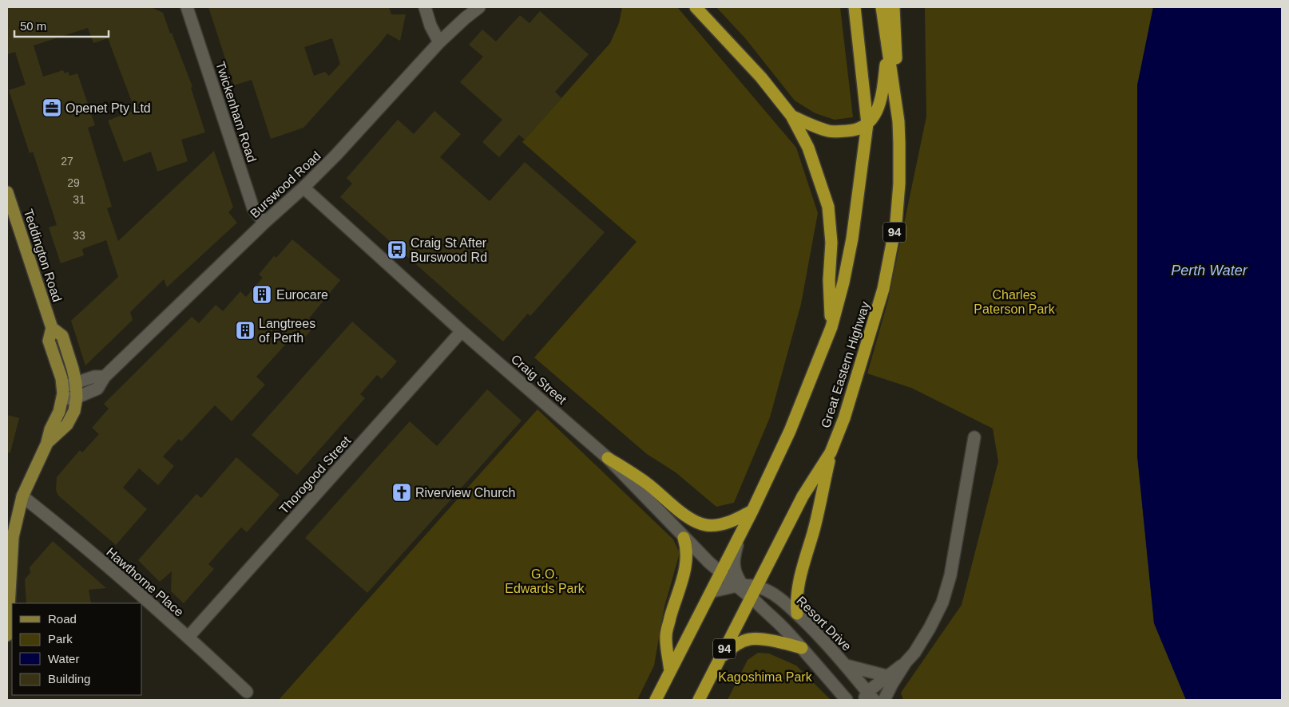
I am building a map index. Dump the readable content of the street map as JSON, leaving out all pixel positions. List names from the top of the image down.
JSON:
{
  "streets": {
    "highway": ["94", "Great Eastern Highway"],
    "main road": ["Teddington Road"],
    "street": [
      "Twickenham Road",
      "Burswood Road",
      "Craig Street",
      "Thorogood Street",
      "Hawthorne Place",
      "Resort Drive"
    ]
  },
  "crossings": [
    ["Twickenham Road", "Burswood Road"],
    ["Burswood Road", "Teddington Road"],
    ["Burswood Road", "Craig Street"],
    ["Great Eastern Highway", "Craig Street"],
    ["Great Eastern Highway", "Resort Drive"],
    ["Craig Street", "Thorogood Street"],
    ["Craig Street", "Resort Drive"],
    ["Thorogood Street", "Hawthorne Place"]
  ],
  "water": ["Perth Water"],
  "parks": ["Charles Paterson Park", "G.O. Edwards Park", "Kagoshima Park"],
  "places": {
    "office": ["Openet Pty Ltd"],
    "bus stop": ["Craig St After Burswood Rd"],
    "building": ["Eurocare", "Langtrees of Perth"],
    "church": ["Riverview Church"]
  },
  "house_numbers": [
    "27",
    "29",
    "31",
    "33"
  ],
  "legend": [
    "Road",
    "Park",
    "Water",
    "Building"
  ],
  "scale_bar": "50 m"
}
